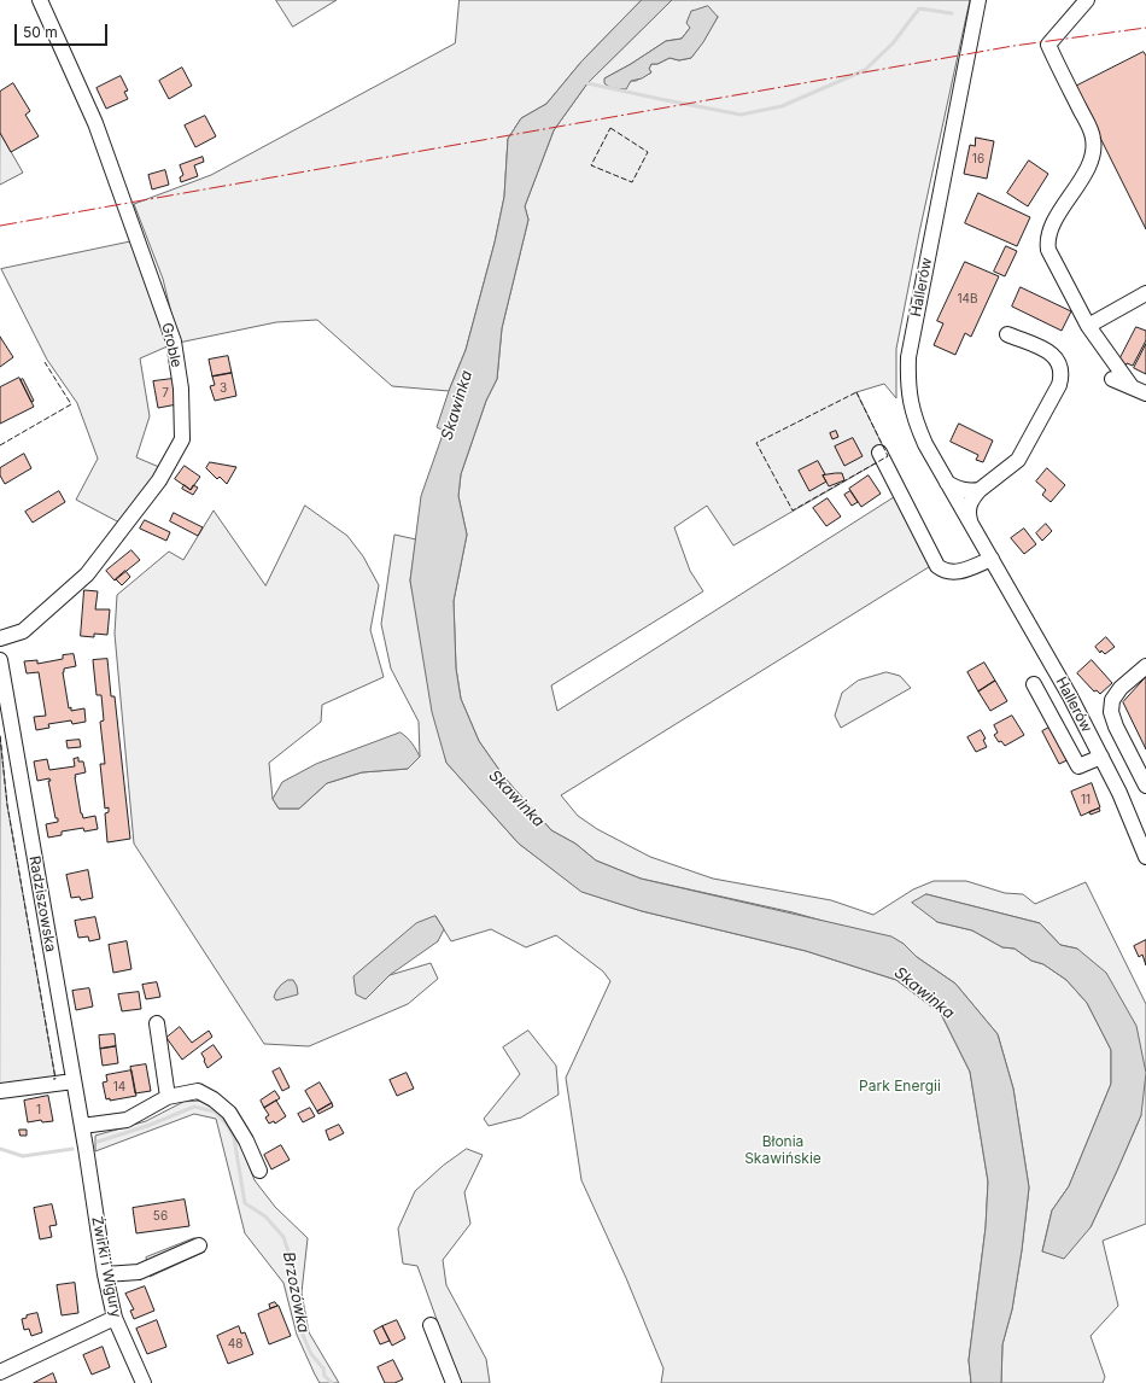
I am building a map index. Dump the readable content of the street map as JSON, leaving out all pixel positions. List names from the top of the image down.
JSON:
{
  "streets": {
    "street": [
      "Hallerów",
      "Groble",
      "Radziszowska",
      "Żwirki i Wigury"
    ]
  },
  "crossings": [
    ["Radziszowska", "Żwirki i Wigury"]
  ],
  "water": ["Skawinka", "Brzozówka"],
  "parks": ["Park Energii", "Błonia Skawińskie"],
  "house_numbers": [
    "16",
    "14B",
    "3",
    "7",
    "11",
    "14",
    "1",
    "56",
    "48"
  ],
  "scale_bar": "50 m"
}
